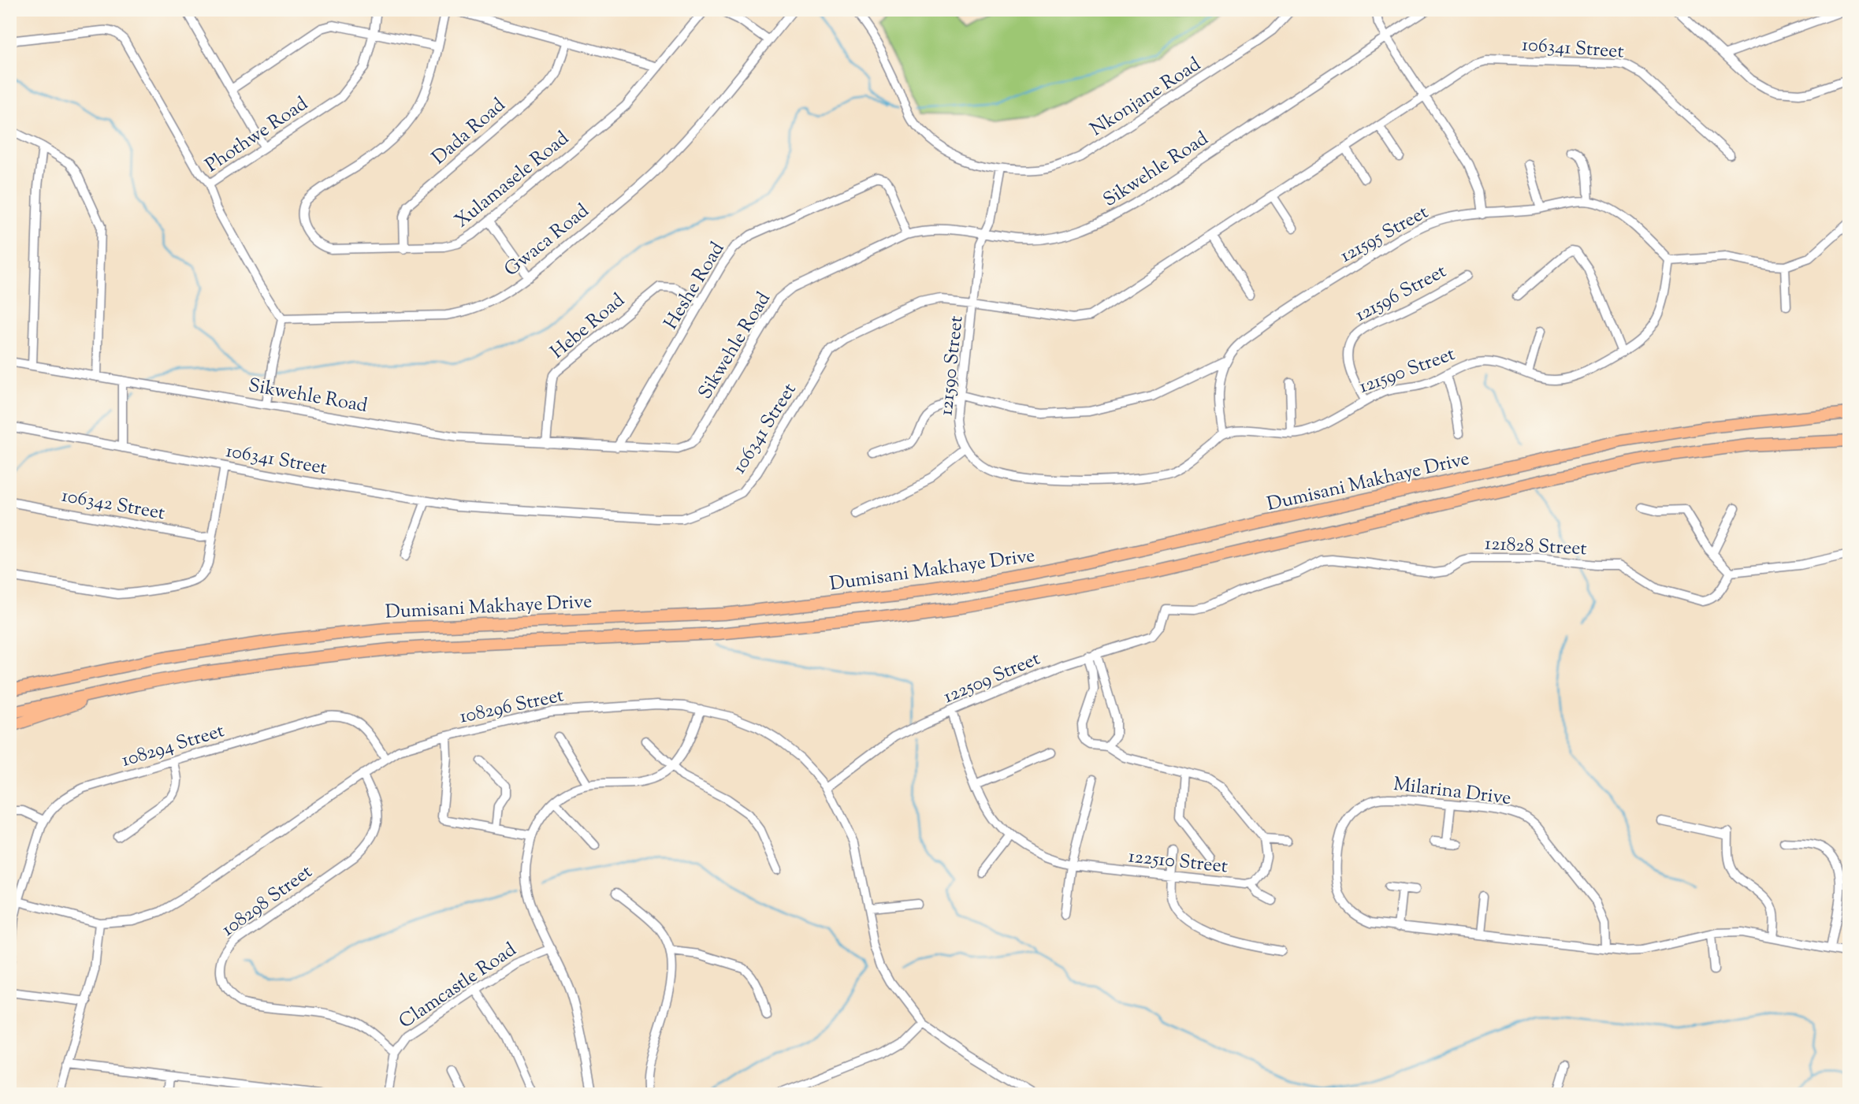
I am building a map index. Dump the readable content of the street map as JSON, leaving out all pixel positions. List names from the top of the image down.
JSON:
{
  "streets": {
    "main road": ["Dumisani Makhaye Drive"],
    "street": [
      "106341 Street",
      "Nkonjane Road",
      "Dada Road",
      "Phothwe Road",
      "Sikwehle Road",
      "Xulamasele Road",
      "121595 Street",
      "Gwaca Road",
      "Heshe Road",
      "121596 Street",
      "Hebe Road",
      "121590 Street",
      "106342 Street",
      "121828 Street",
      "122509 Street",
      "108296 Street",
      "108294 Street",
      "Milarina Drive",
      "122510 Street",
      "108298 Street",
      "Clamcastle Road"
    ]
  },
  "crossings": [
    ["106341 Street", "121590 Street"],
    ["Dada Road", "Xulamasele Road"],
    ["Phothwe Road", "Gwaca Road"],
    ["Sikwehle Road", "Heshe Road"],
    ["Sikwehle Road", "Hebe Road"],
    ["121595 Street", "121590 Street"],
    ["Heshe Road", "Hebe Road"],
    ["121596 Street", "121590 Street"],
    ["121828 Street", "122509 Street"],
    ["122509 Street", "108296 Street"],
    ["122509 Street", "122510 Street"],
    ["108296 Street", "108294 Street"],
    ["108296 Street", "108298 Street"],
    ["108298 Street", "Clamcastle Road"]
  ]
}
